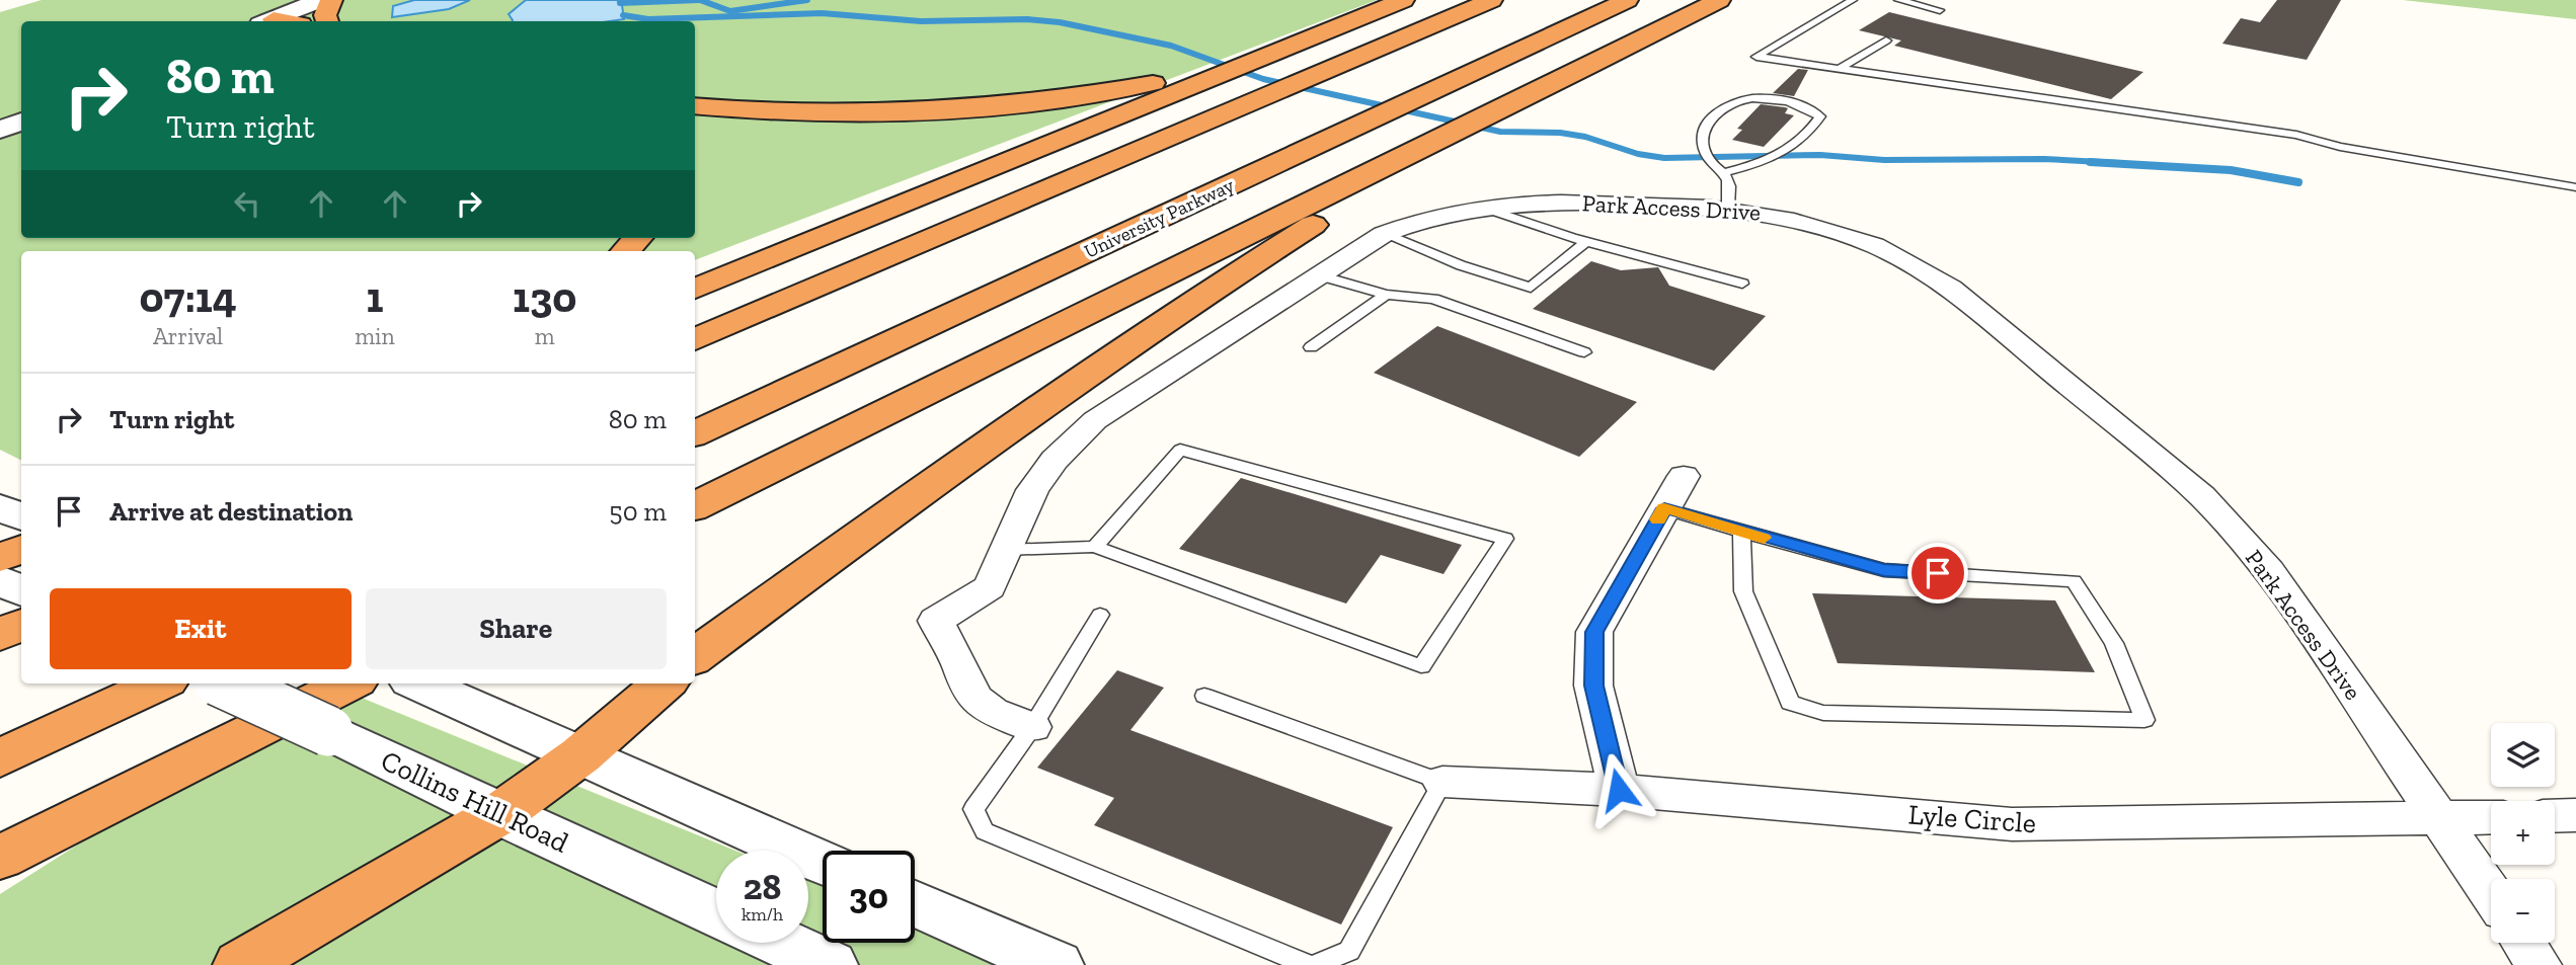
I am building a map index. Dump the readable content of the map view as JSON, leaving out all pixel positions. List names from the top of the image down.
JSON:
{
  "streets": {
    "highway": ["University Parkway"],
    "street": ["Park Access Drive", "Collins Hill Road", "Lyle Circle"]
  },
  "crossings": [
    ["Park Access Drive", "Lyle Circle"]
  ],
  "page": {
    "turn": ["80 m", "Turn right"],
    "eta": [
      "07:14",
      "Arrival",
      "1",
      "min",
      "130",
      "m"
    ],
    "list": [
      {
        "name": "Turn right",
        "value": "80 m"
      },
      {
        "name": "Arrive at destination",
        "value": "50 m"
      }
    ],
    "buttons": ["Exit", "Share"],
    "map_buttons": ["+", "−"],
    "speed": "28 km/h",
    "limit": "30"
  }
}
